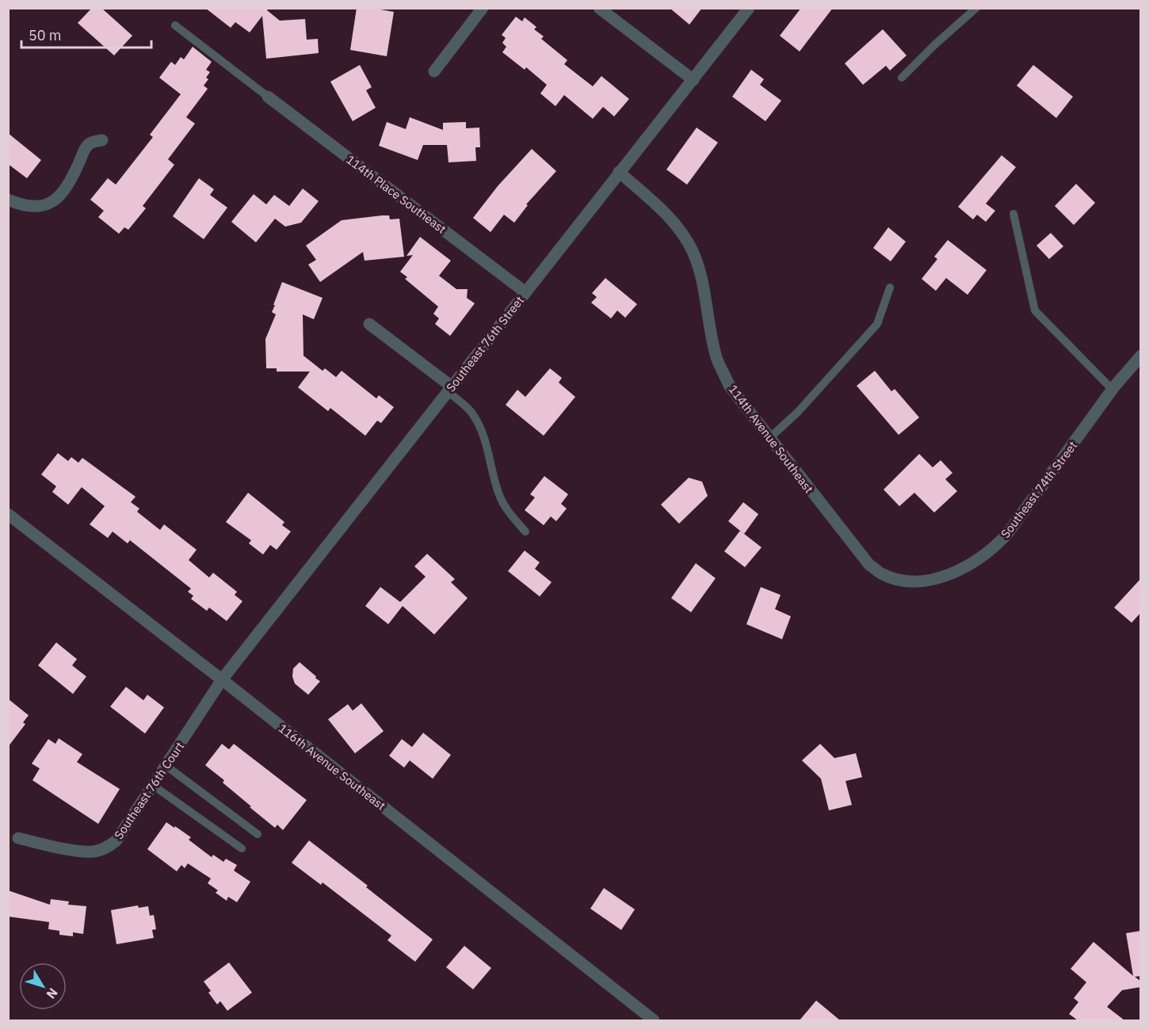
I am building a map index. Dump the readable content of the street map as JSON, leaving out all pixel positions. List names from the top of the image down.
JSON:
{
  "streets": {
    "street": [
      "114th Place Southeast",
      "Southeast 76th Street",
      "114th Avenue Southeast",
      "Southeast 74th Street",
      "116th Avenue Southeast",
      "Southeast 76th Court"
    ]
  },
  "crossings": [
    ["114th Place Southeast", "Southeast 76th Street"],
    ["Southeast 76th Street", "114th Avenue Southeast"],
    ["Southeast 76th Street", "116th Avenue Southeast"],
    ["Southeast 76th Street", "Southeast 76th Court"],
    ["114th Avenue Southeast", "Southeast 74th Street"],
    ["116th Avenue Southeast", "Southeast 76th Court"]
  ],
  "scale_bar": "50 m",
  "north": "bottom right"
}
